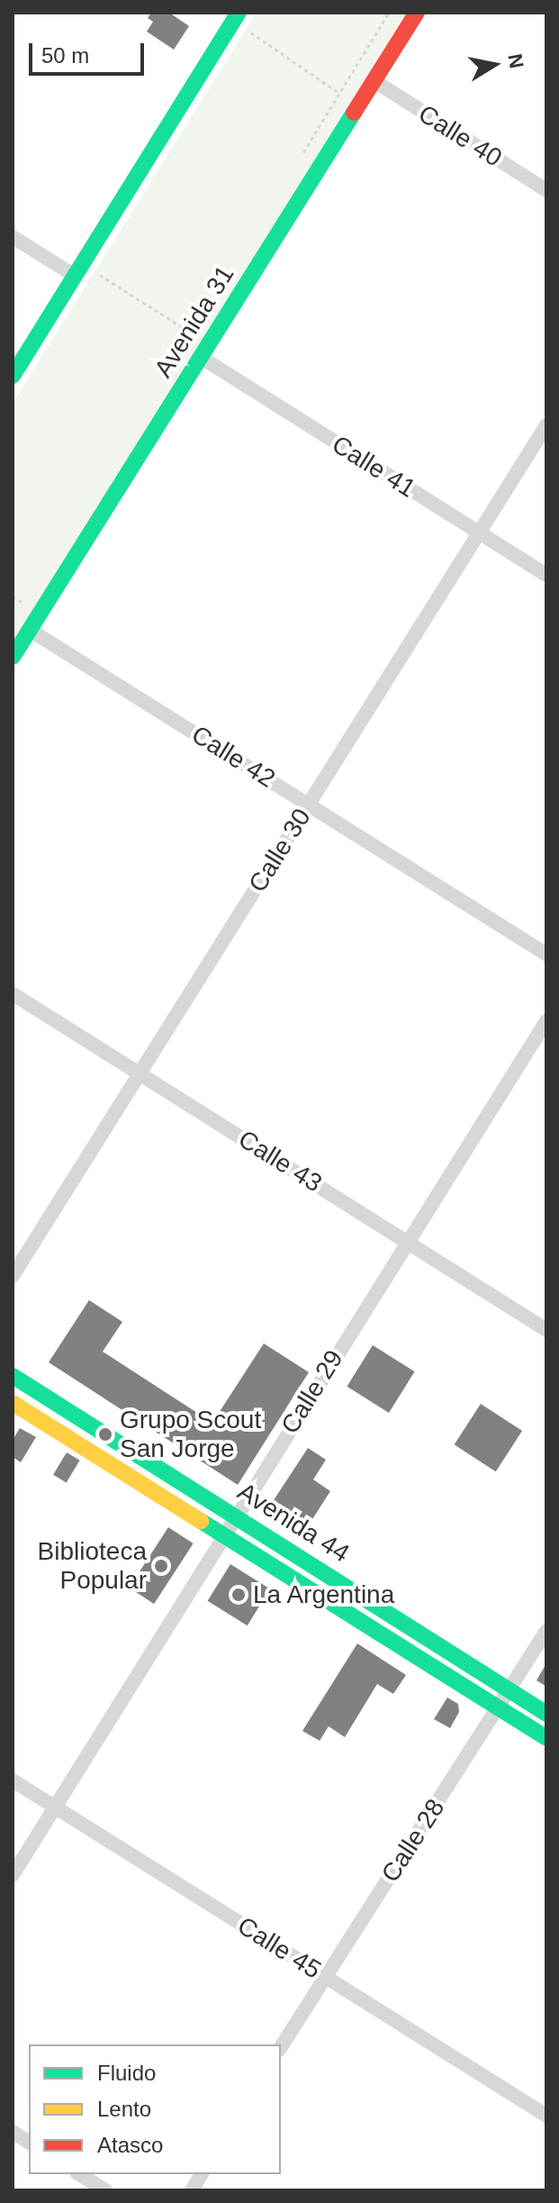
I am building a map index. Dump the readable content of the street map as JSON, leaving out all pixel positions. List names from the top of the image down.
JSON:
{
  "streets": {
    "main road": ["Avenida 31", "Avenida 44"],
    "street": [
      "Calle 40",
      "Calle 41",
      "Calle 42",
      "Calle 30",
      "Calle 43",
      "Calle 29",
      "Calle 28",
      "Calle 45"
    ]
  },
  "crossings": [
    ["Calle 40", "Avenida 31"],
    ["Avenida 31", "Calle 41"],
    ["Avenida 31", "Calle 42"],
    ["Calle 41", "Calle 30"],
    ["Calle 42", "Calle 30"],
    ["Calle 30", "Calle 43"],
    ["Calle 43", "Calle 29"],
    ["Calle 29", "Avenida 44"],
    ["Calle 29", "Calle 45"],
    ["Avenida 44", "Calle 28"],
    ["Calle 28", "Calle 45"]
  ],
  "places": ["Grupo Scout San Jorge", "Biblioteca Popular", "La Argentina"],
  "legend": ["Fluido", "Lento", "Atasco"],
  "scale_bar": "50 m",
  "north": "right"
}
